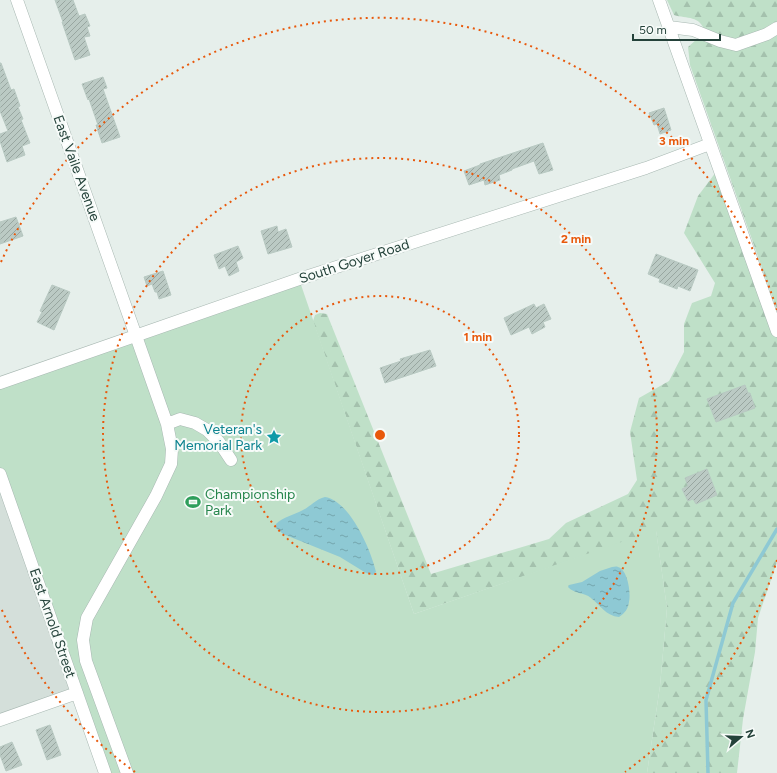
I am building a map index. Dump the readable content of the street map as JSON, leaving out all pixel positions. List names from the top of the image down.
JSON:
{
  "streets": {
    "street": ["East Vaile Avenue", "South Goyer Road", "East Arnold Street"]
  },
  "crossings": [
    ["East Vaile Avenue", "South Goyer Road"]
  ],
  "places": {
    "place": ["Veteran's Memorial Park"],
    "sports": ["Championship Park"]
  },
  "scale_bar": "50 m",
  "north": "right",
  "rings": ["3 min", "2 min", "1 min"]
}
